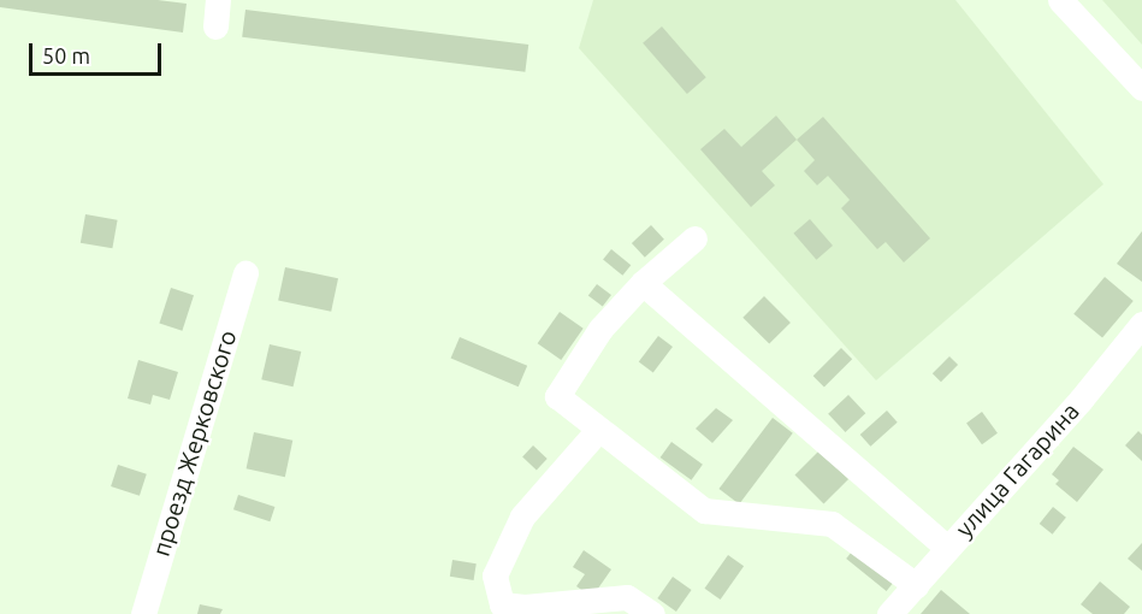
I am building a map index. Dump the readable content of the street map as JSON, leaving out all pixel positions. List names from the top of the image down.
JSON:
{
  "streets": {
    "street": ["проезд Жерковского", "улица Гагарина"]
  },
  "scale_bar": "50 m"
}
